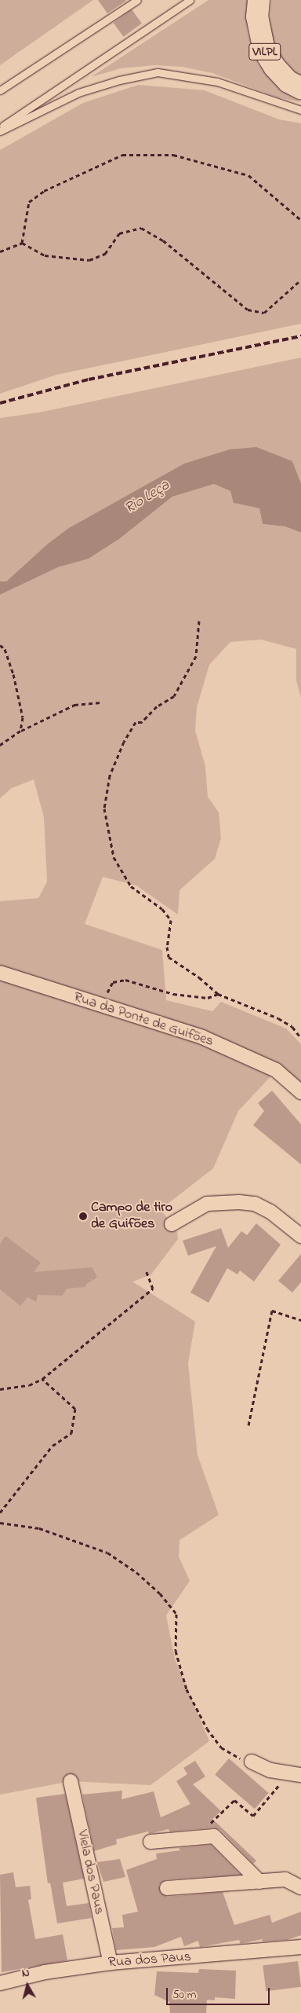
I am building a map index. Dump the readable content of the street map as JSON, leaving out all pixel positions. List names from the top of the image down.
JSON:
{
  "streets": {
    "highway": ["VILPL"],
    "street": ["Rua da Ponte de Guifões", "Viela dos Paus", "Rua dos Paus"]
  },
  "crossings": [
    ["Viela dos Paus", "Rua dos Paus"]
  ],
  "water": ["Rio Leça"],
  "places": ["Campo de tiro de Guifões"],
  "scale_bar": "50 m",
  "north": "top"
}
